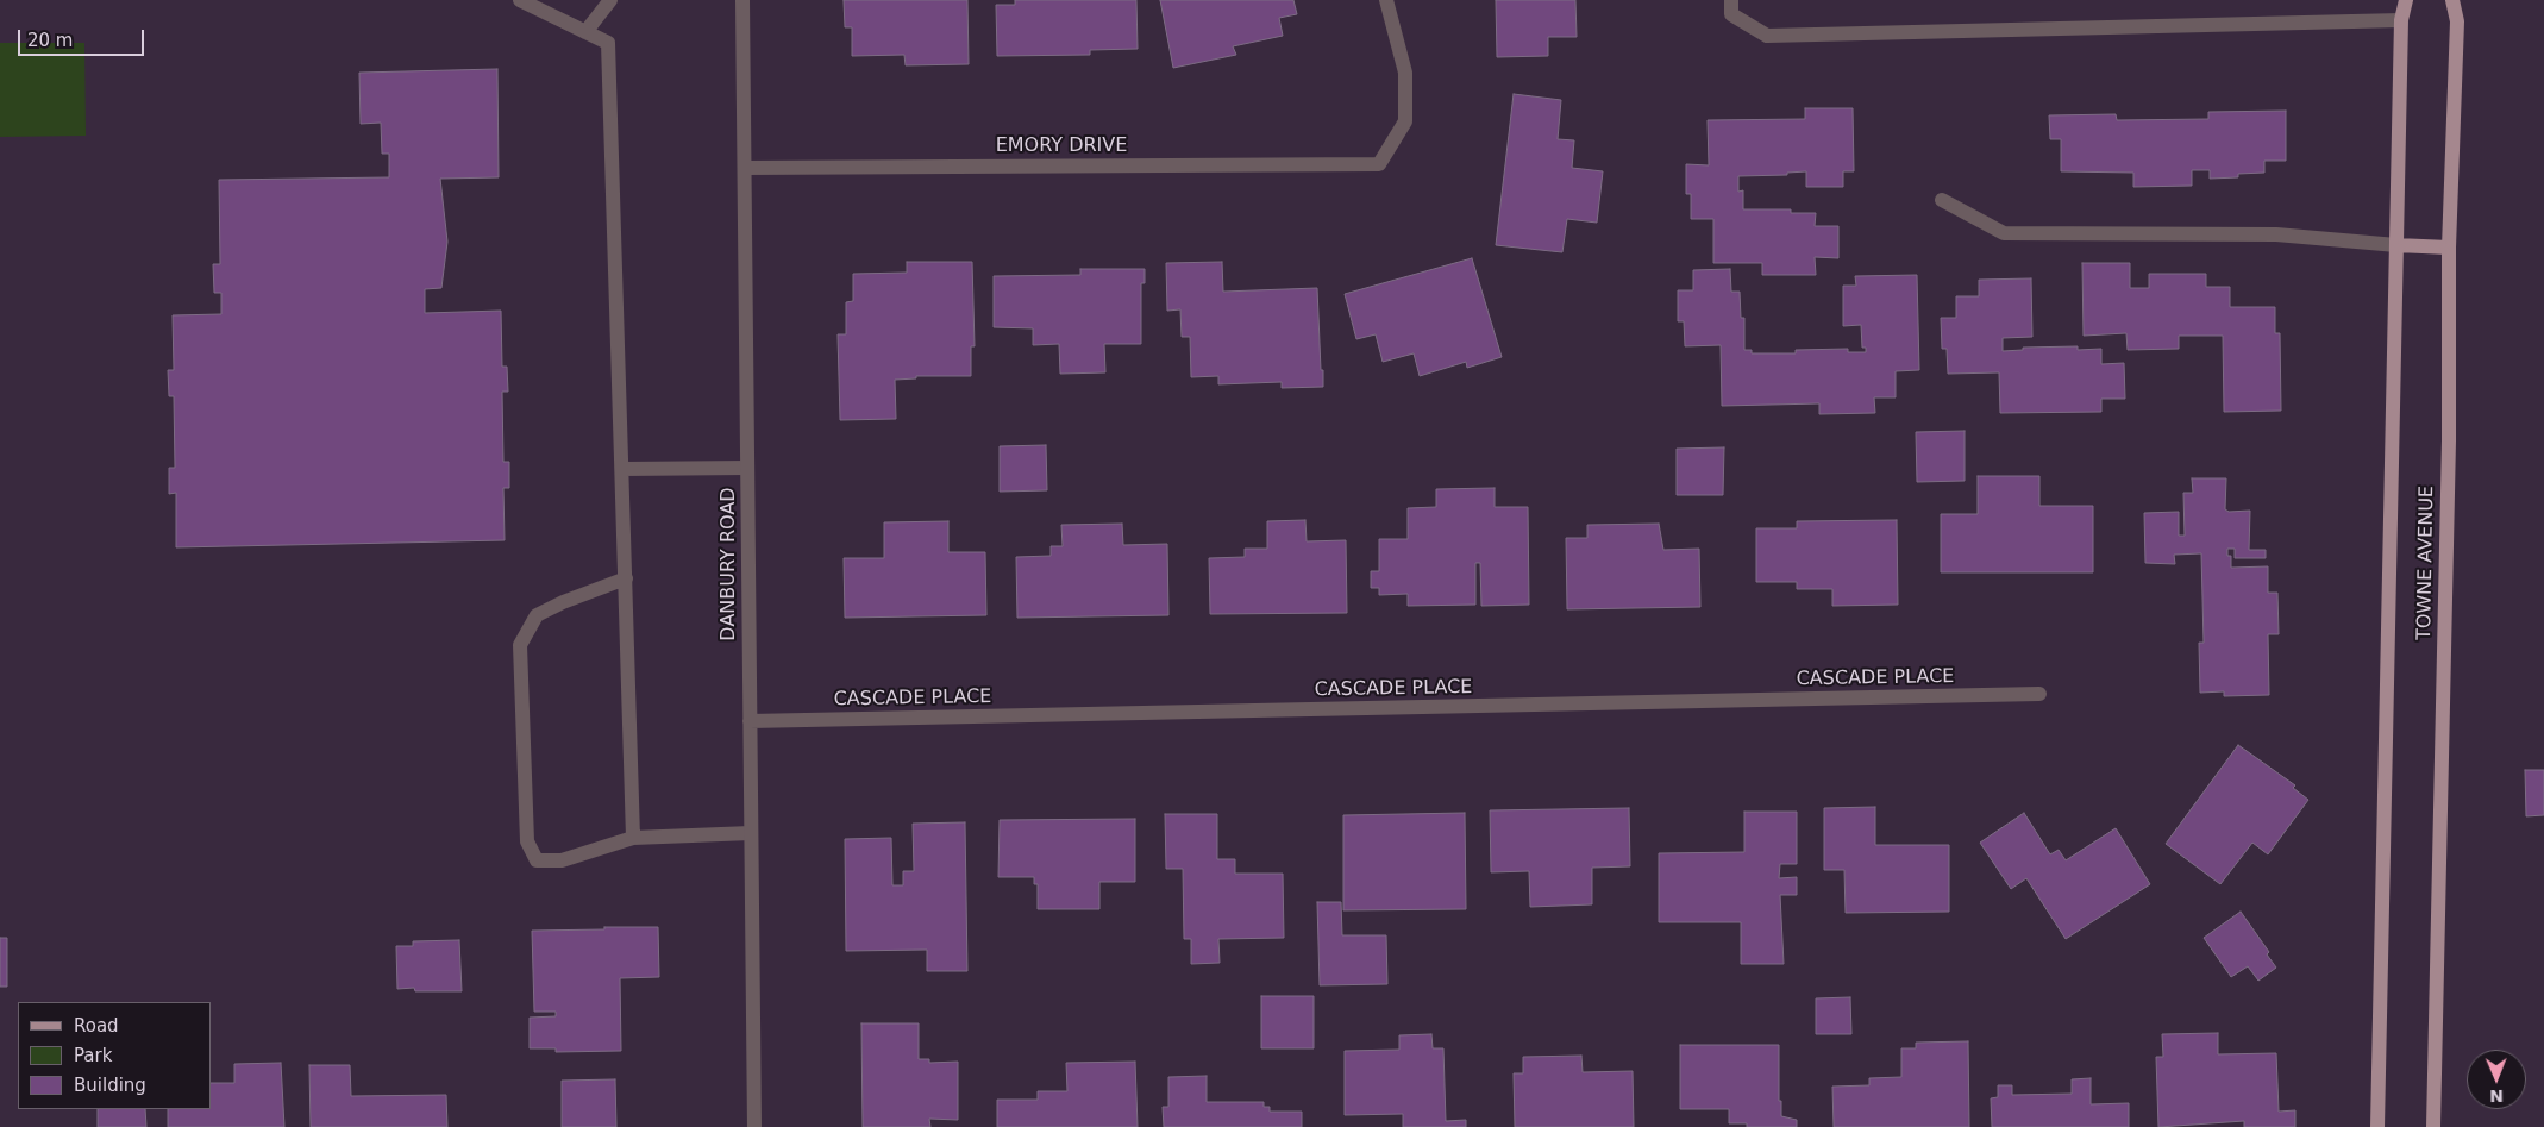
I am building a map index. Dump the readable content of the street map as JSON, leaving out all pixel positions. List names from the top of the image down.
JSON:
{
  "streets": {
    "main road": ["TOWNE AVENUE"],
    "street": ["EMORY DRIVE", "DANBURY ROAD", "CASCADE PLACE"]
  },
  "crossings": [
    ["EMORY DRIVE", "DANBURY ROAD"],
    ["DANBURY ROAD", "CASCADE PLACE"]
  ],
  "legend": ["Road", "Park", "Building"],
  "scale_bar": "20 m",
  "north": "bottom"
}
